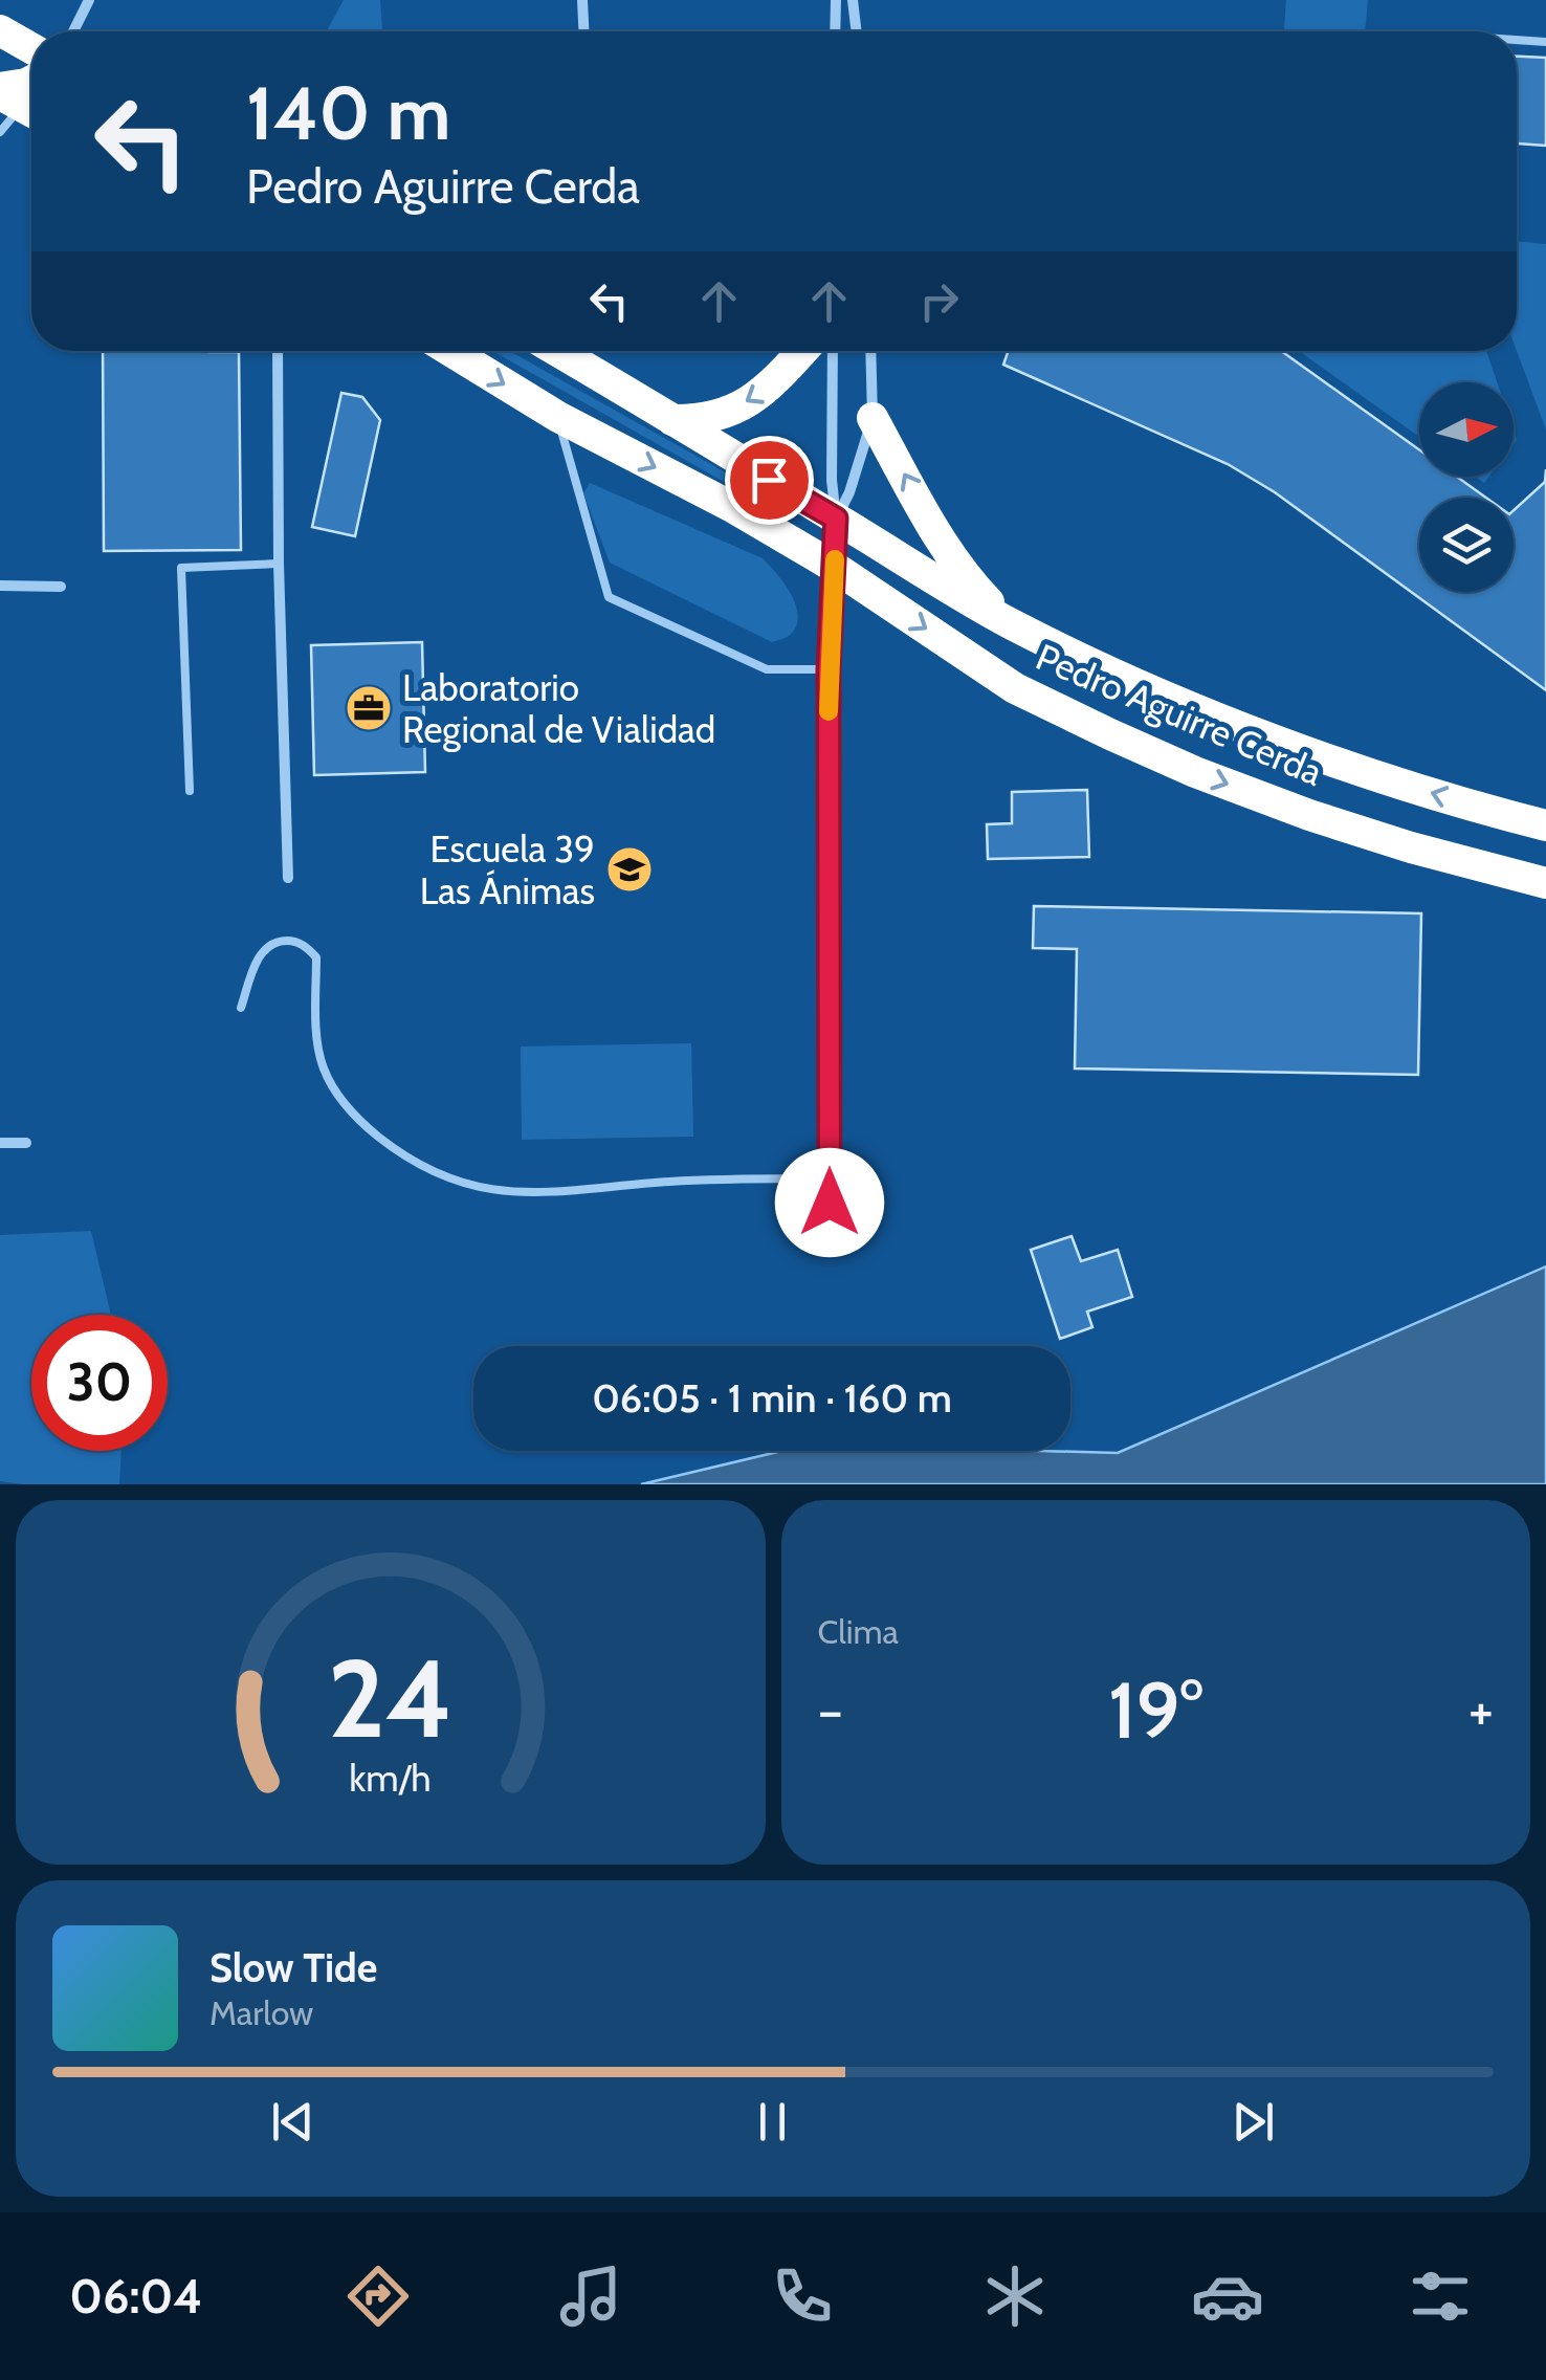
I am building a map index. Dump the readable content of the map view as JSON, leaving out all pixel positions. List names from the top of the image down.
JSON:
{
  "streets": {
    "highway": ["Pedro Aguirre Cerda"]
  },
  "places": {
    "office": ["Laboratorio Regional de Vialidad"],
    "school or university": ["Escuela 39 Las Ánimas"]
  },
  "north": "right",
  "page": {
    "turn": ["140 m", "Pedro Aguirre Cerda"],
    "limit": "30",
    "trip": "06:05 · 1 min · 160 m",
    "tile": "Clima",
    "heat": ["−", "19°", "+"],
    "song": ["Slow Tide", "Marlow"],
    "tabs": "06:04",
    "gauge": ["24", "km/h"]
  }
}
